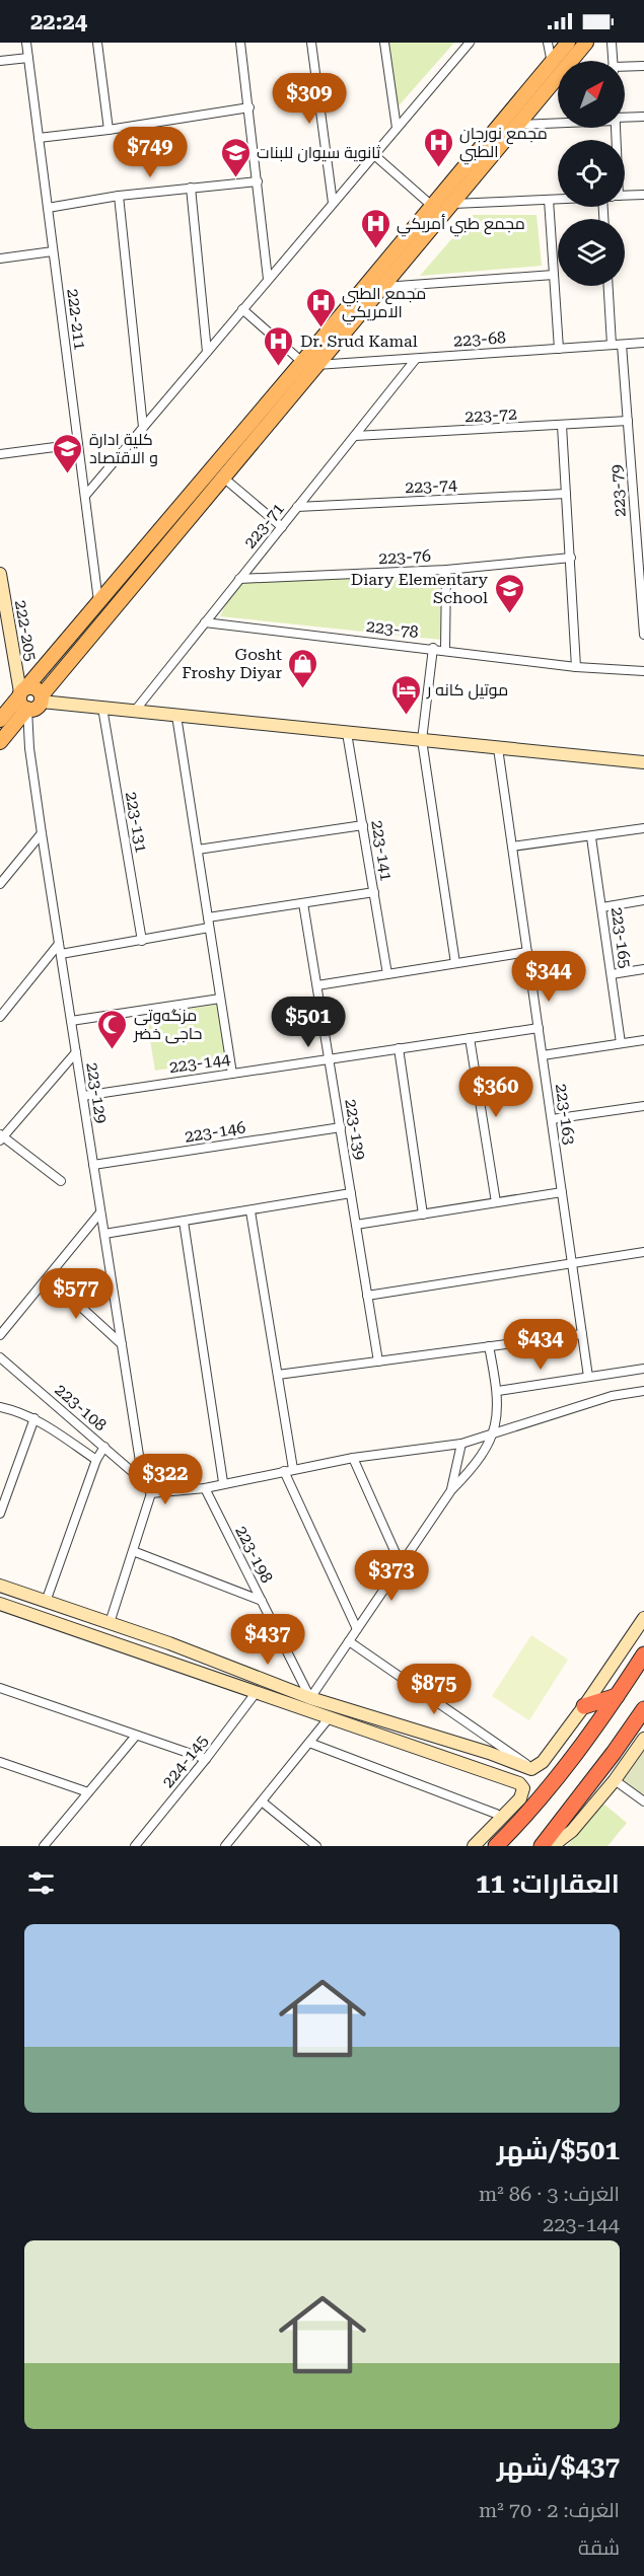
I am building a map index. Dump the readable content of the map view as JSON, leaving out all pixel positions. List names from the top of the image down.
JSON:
{
  "streets": {
    "main road": ["222-205"],
    "street": [
      "222-211",
      "223-68",
      "223-72",
      "223-74",
      "223-79",
      "223-71",
      "223-76",
      "223-78",
      "223-131",
      "223-141",
      "223-165",
      "223-144",
      "223-129",
      "223-163",
      "223-139",
      "223-146",
      "223-108",
      "223-198",
      "224-145"
    ]
  },
  "crossings": [
    ["223-68", "223-79"],
    ["223-68", "223-71"],
    ["223-72", "223-79"],
    ["223-72", "223-71"],
    ["223-74", "223-71"],
    ["223-71", "223-76"],
    ["223-71", "223-78"],
    ["222-205", "223-129"],
    ["223-144", "223-129"],
    ["223-144", "223-163"],
    ["223-144", "223-139"],
    ["223-129", "223-146"],
    ["223-129", "223-108"],
    ["223-139", "223-146"]
  ],
  "places": {
    "hospital": [
      "مجمع نورجان الطبي",
      "مجمع طبي أمریکي",
      "مجمع الطبي الامريكي",
      "Dr. Srud Kamal"
    ],
    "school or university": ["ثانوية سيوان للبنات", "كلية ادارة و الاقتصاد", "Diary Elementary School"],
    "shop": ["Gosht Froshy Diyar"],
    "hotel": ["موتيل كانه ر"],
    "mosque": ["مزگه‌وتی حاجی خضر"]
  },
  "north": "top right",
  "page": {
    "status": "22:24",
    "price": [
      "$309",
      "$749",
      "$344",
      "$501",
      "$360",
      "$577",
      "$434",
      "$322",
      "$373",
      "$437",
      "$875"
    ],
    "heading": "العقارات: 11",
    "list": [
      {
        "name": "$501/شهر",
        "note": "الغرف: 3 · 86 m² · 223-144"
      },
      {
        "name": "$437/شهر",
        "note": "الغرف: 2 · 70 m² · شقة"
      }
    ]
  }
}
